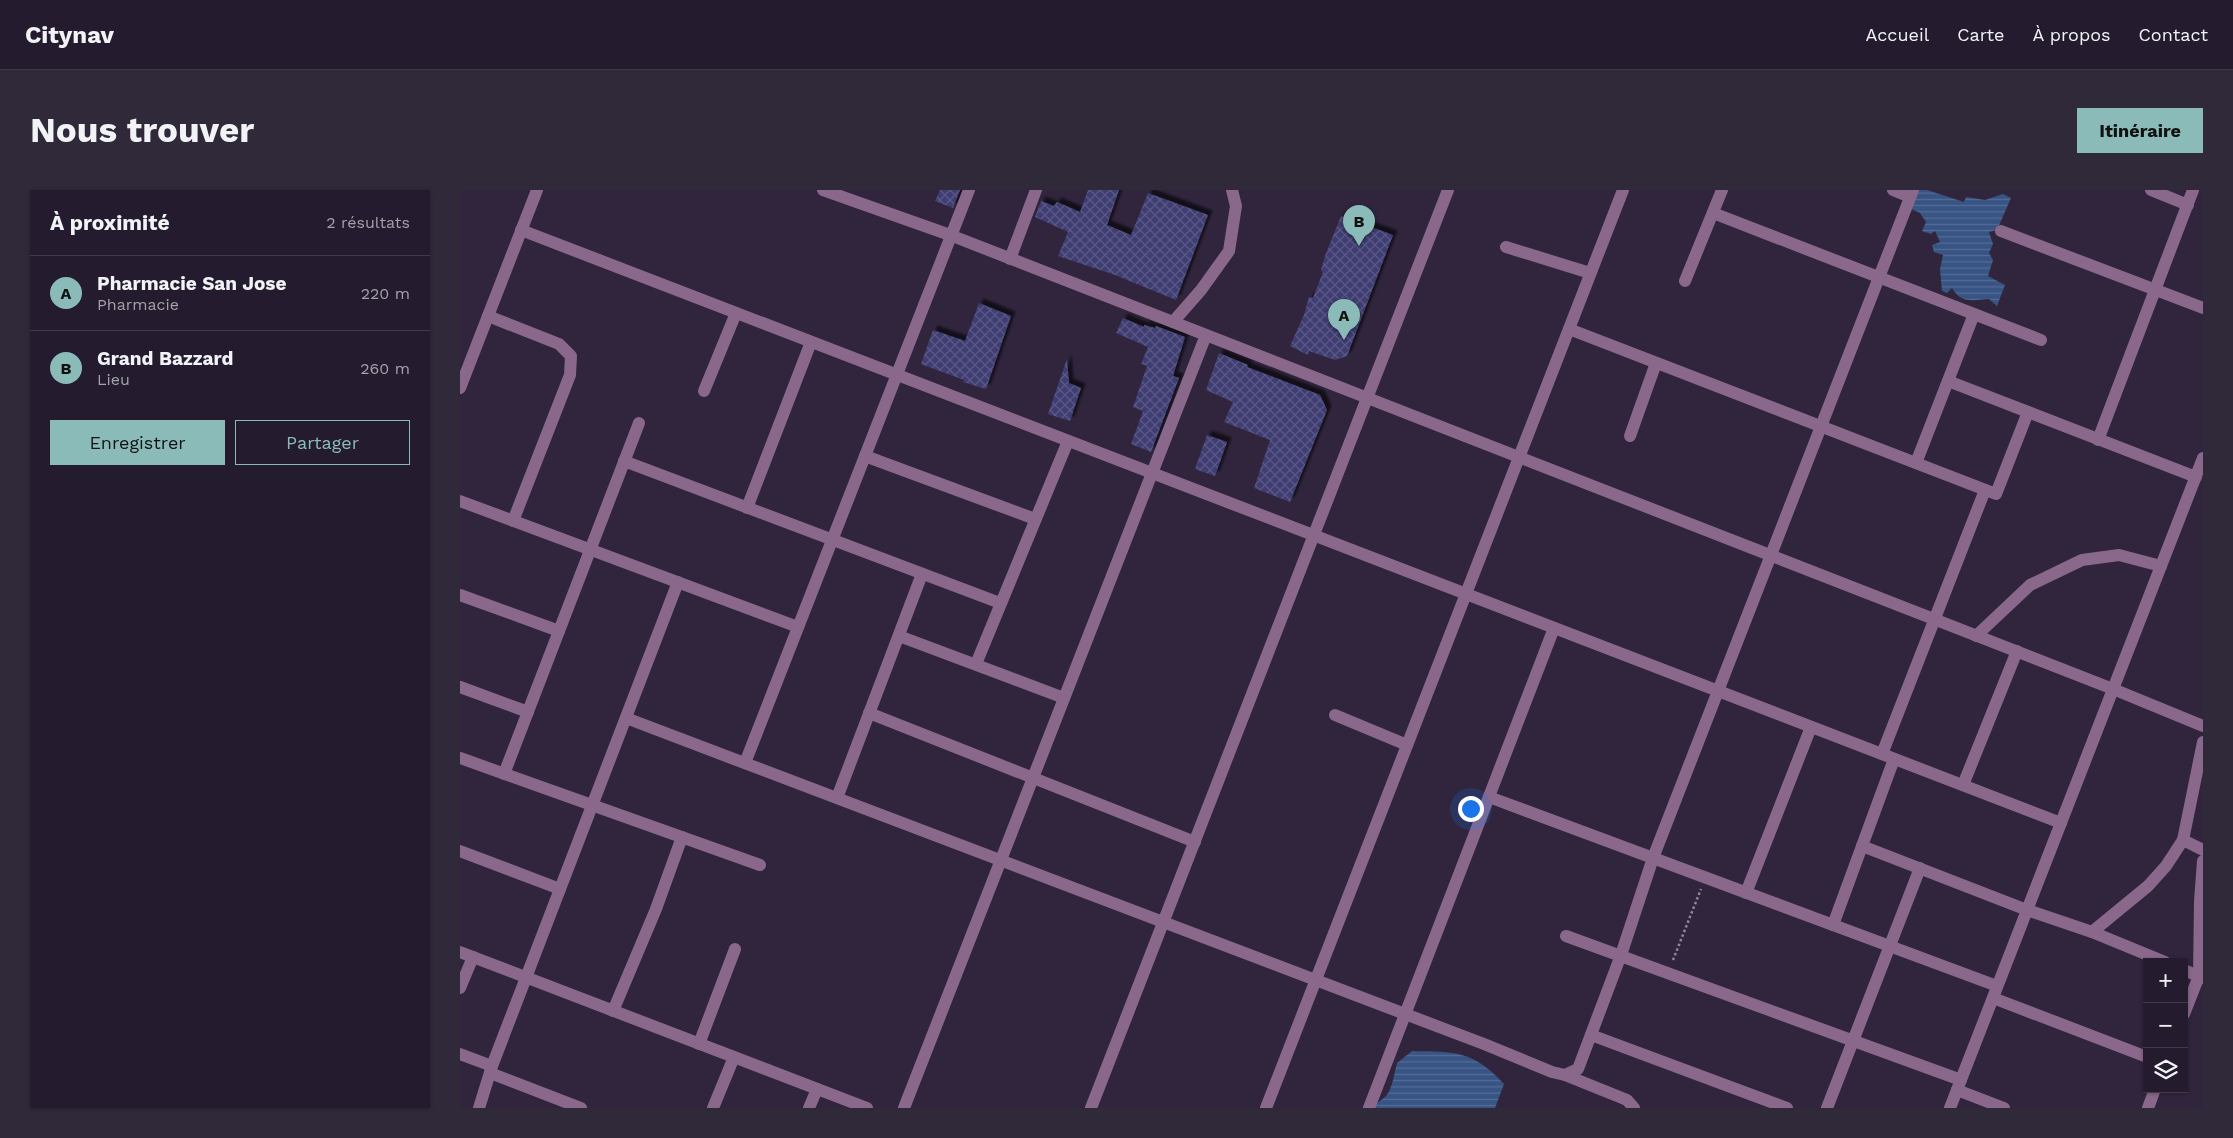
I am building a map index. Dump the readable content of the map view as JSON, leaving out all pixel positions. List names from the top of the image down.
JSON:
{
  "page": {
    "header": "Citynav",
    "nav": [
      "Accueil",
      "Carte",
      "À propos",
      "Contact"
    ],
    "buttons": [
      "Itinéraire",
      ["Enregistrer", "Partager"]
    ],
    "title": "Nous trouver",
    "heading": ["À proximité", "2 résultats"],
    "pins": ["B", "A"],
    "list": [
      {
        "mark": "A",
        "name": "Pharmacie San Jose",
        "note": "Pharmacie",
        "value": "220 m"
      },
      {
        "mark": "B",
        "name": "Grand Bazzard",
        "note": "Lieu",
        "value": "260 m"
      }
    ],
    "map_buttons": ["+", "−"]
  }
}
